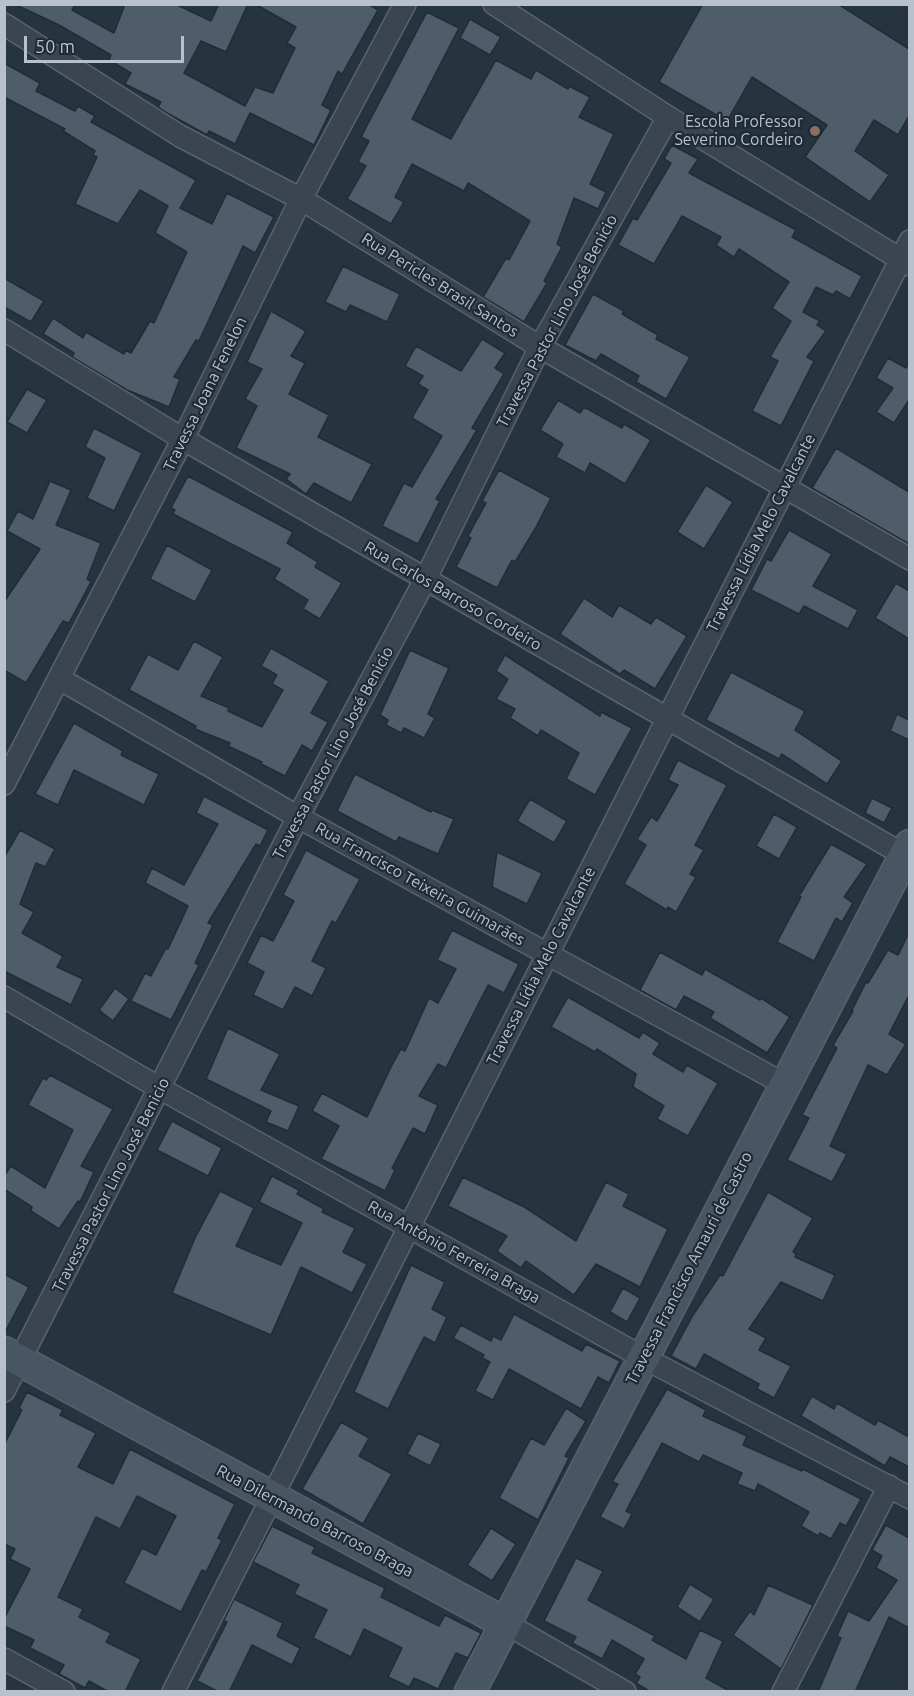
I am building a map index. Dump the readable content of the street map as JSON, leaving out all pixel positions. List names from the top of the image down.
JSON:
{
  "streets": {
    "street": [
      "Rua Pericles Brasil Santos",
      "Travessa Pastor Lino José Benicio",
      "Travessa Joana Fenelon",
      "Travessa Lídia Melo Cavalcante",
      "Rua Carlos Barroso Cordeiro",
      "Rua Francisco Teixeira Guimarães",
      "Rua Antônio Ferreira Braga",
      "Travessa Francisco Amauri de Castro",
      "Rua Dilermando Barroso Braga"
    ]
  },
  "crossings": [
    ["Rua Pericles Brasil Santos", "Travessa Pastor Lino José Benicio"],
    ["Rua Pericles Brasil Santos", "Travessa Joana Fenelon"],
    ["Rua Pericles Brasil Santos", "Travessa Lídia Melo Cavalcante"],
    ["Travessa Pastor Lino José Benicio", "Rua Carlos Barroso Cordeiro"],
    ["Travessa Pastor Lino José Benicio", "Rua Francisco Teixeira Guimarães"],
    ["Travessa Pastor Lino José Benicio", "Rua Antônio Ferreira Braga"],
    ["Travessa Pastor Lino José Benicio", "Rua Dilermando Barroso Braga"],
    ["Travessa Joana Fenelon", "Rua Carlos Barroso Cordeiro"],
    ["Travessa Joana Fenelon", "Rua Francisco Teixeira Guimarães"],
    ["Travessa Lídia Melo Cavalcante", "Rua Carlos Barroso Cordeiro"],
    ["Travessa Lídia Melo Cavalcante", "Rua Francisco Teixeira Guimarães"],
    ["Travessa Lídia Melo Cavalcante", "Rua Antônio Ferreira Braga"],
    ["Travessa Lídia Melo Cavalcante", "Rua Dilermando Barroso Braga"],
    ["Rua Carlos Barroso Cordeiro", "Travessa Francisco Amauri de Castro"],
    ["Rua Francisco Teixeira Guimarães", "Travessa Francisco Amauri de Castro"],
    ["Rua Antônio Ferreira Braga", "Travessa Francisco Amauri de Castro"],
    ["Travessa Francisco Amauri de Castro", "Rua Dilermando Barroso Braga"]
  ],
  "places": ["Escola Professor Severino Cordeiro"],
  "scale_bar": "50 m"
}
